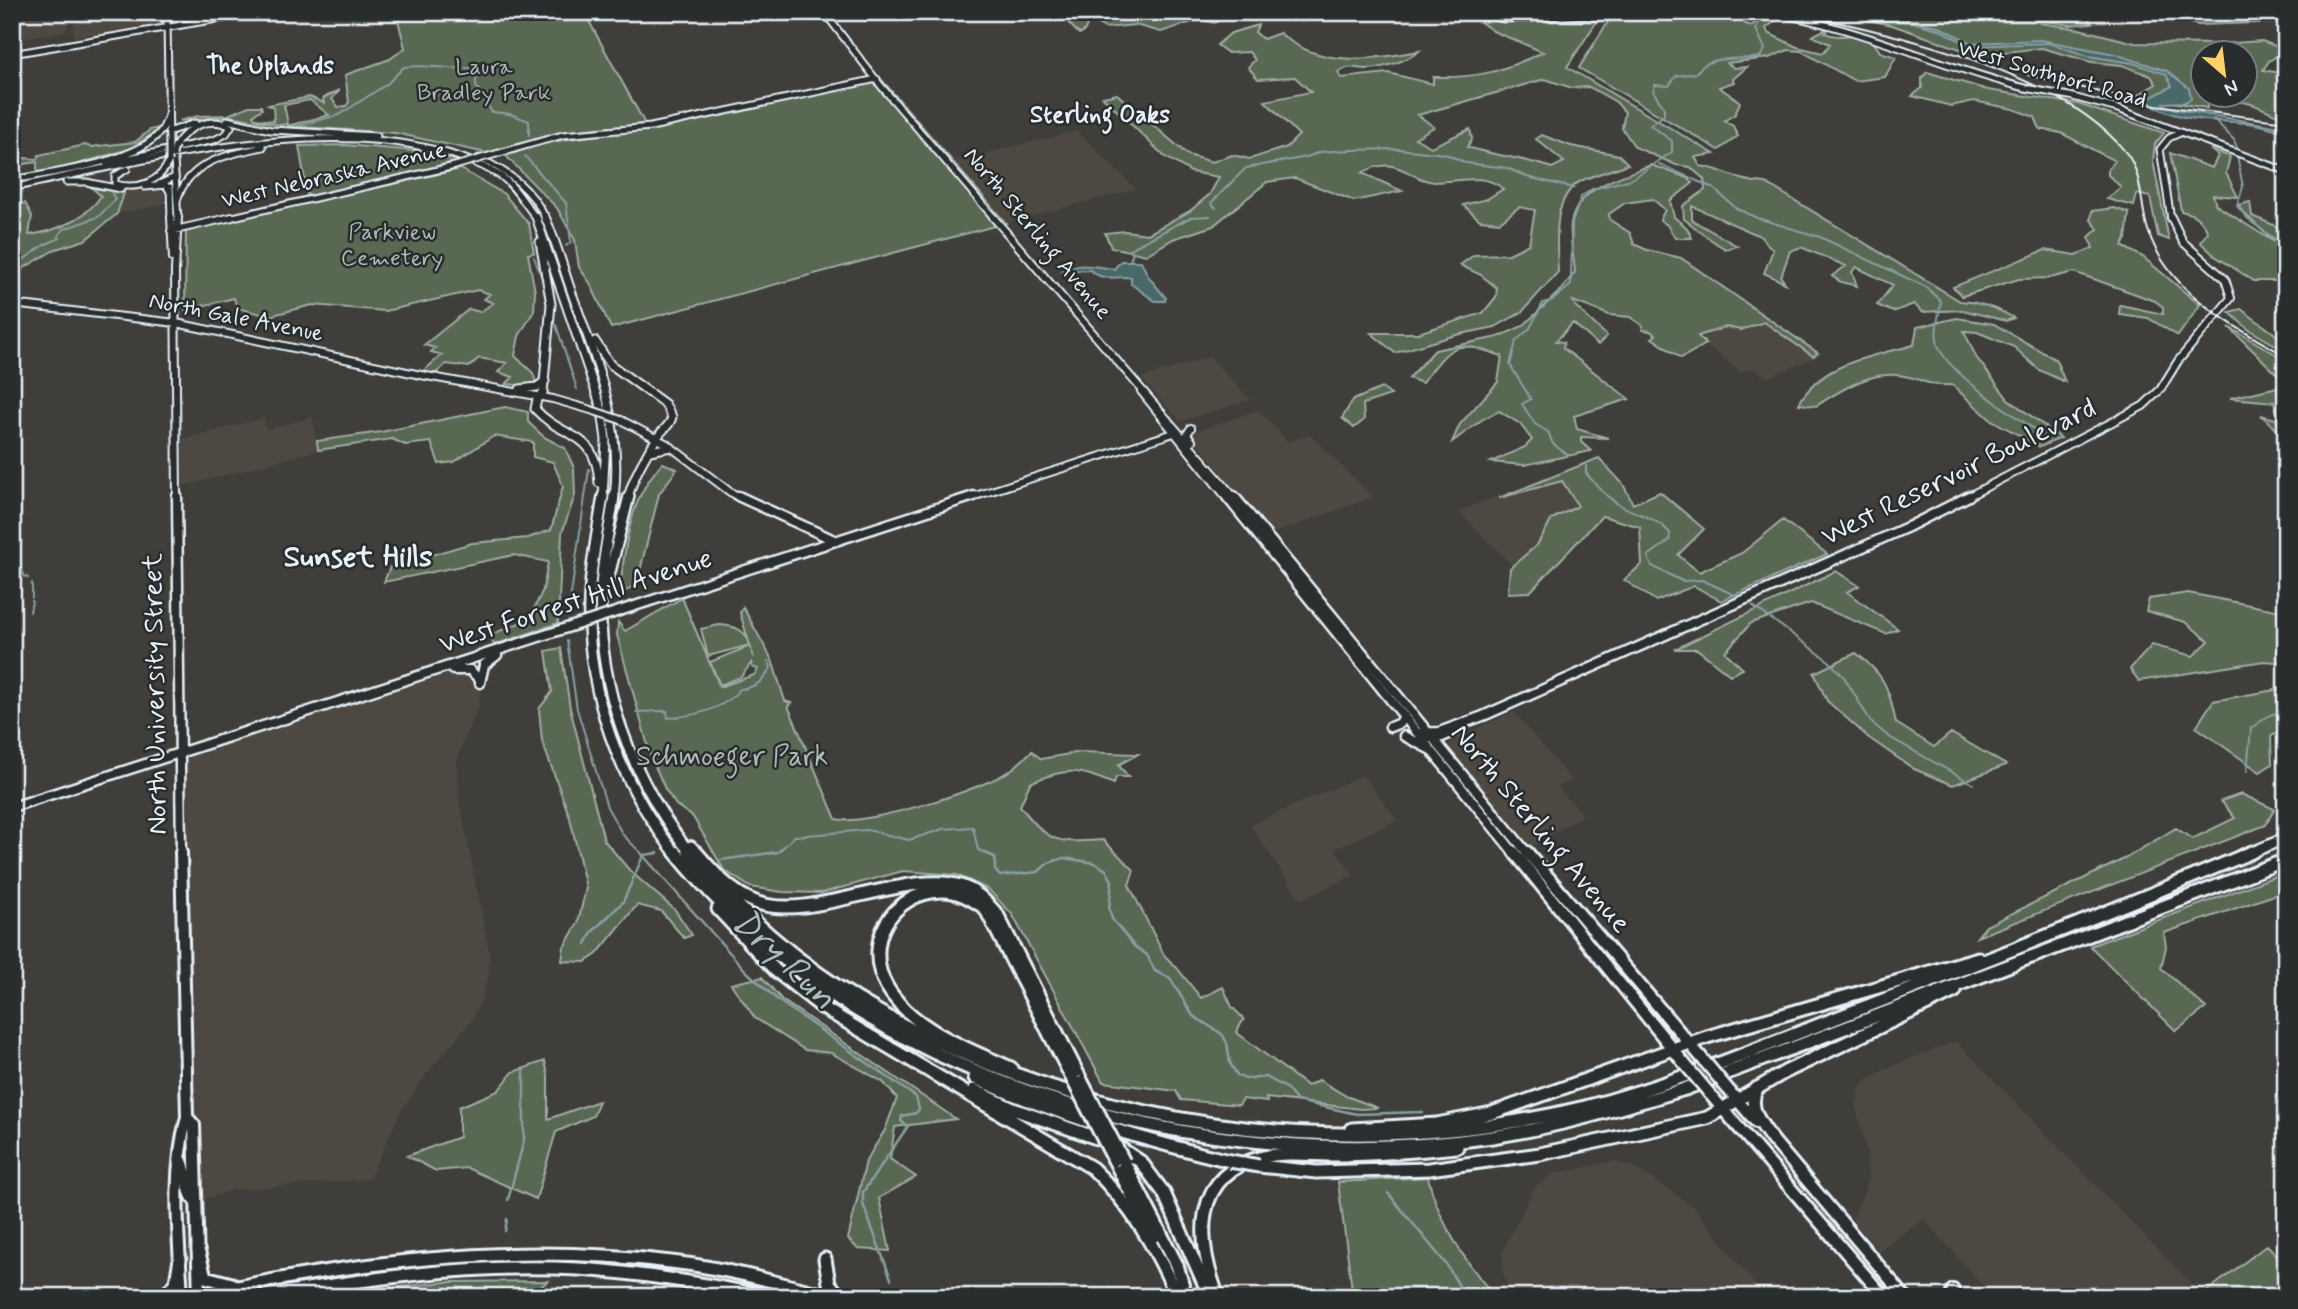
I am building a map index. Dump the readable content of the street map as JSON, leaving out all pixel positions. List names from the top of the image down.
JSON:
{
  "streets": {
    "main road": [
      "West Southport Road",
      "West Nebraska Avenue",
      "North Sterling Avenue",
      "North Gale Avenue",
      "West Reservoir Boulevard",
      "West Forrest Hill Avenue",
      "North University Street"
    ]
  },
  "crossings": [
    ["West Southport Road", "West Reservoir Boulevard"],
    ["West Nebraska Avenue", "North Sterling Avenue"],
    ["West Nebraska Avenue", "North University Street"],
    ["North Sterling Avenue", "West Reservoir Boulevard"],
    ["North Sterling Avenue", "West Forrest Hill Avenue"],
    ["North Gale Avenue", "West Forrest Hill Avenue"],
    ["North Gale Avenue", "North University Street"],
    ["West Forrest Hill Avenue", "North University Street"]
  ],
  "districts": ["The Uplands", "Sterling Oaks", "Sunset Hills"],
  "water": ["Dry Run"],
  "parks": ["Laura Bradley Park", "Parkview Cemetery", "Schmoeger Park"],
  "north": "bottom right"
}
